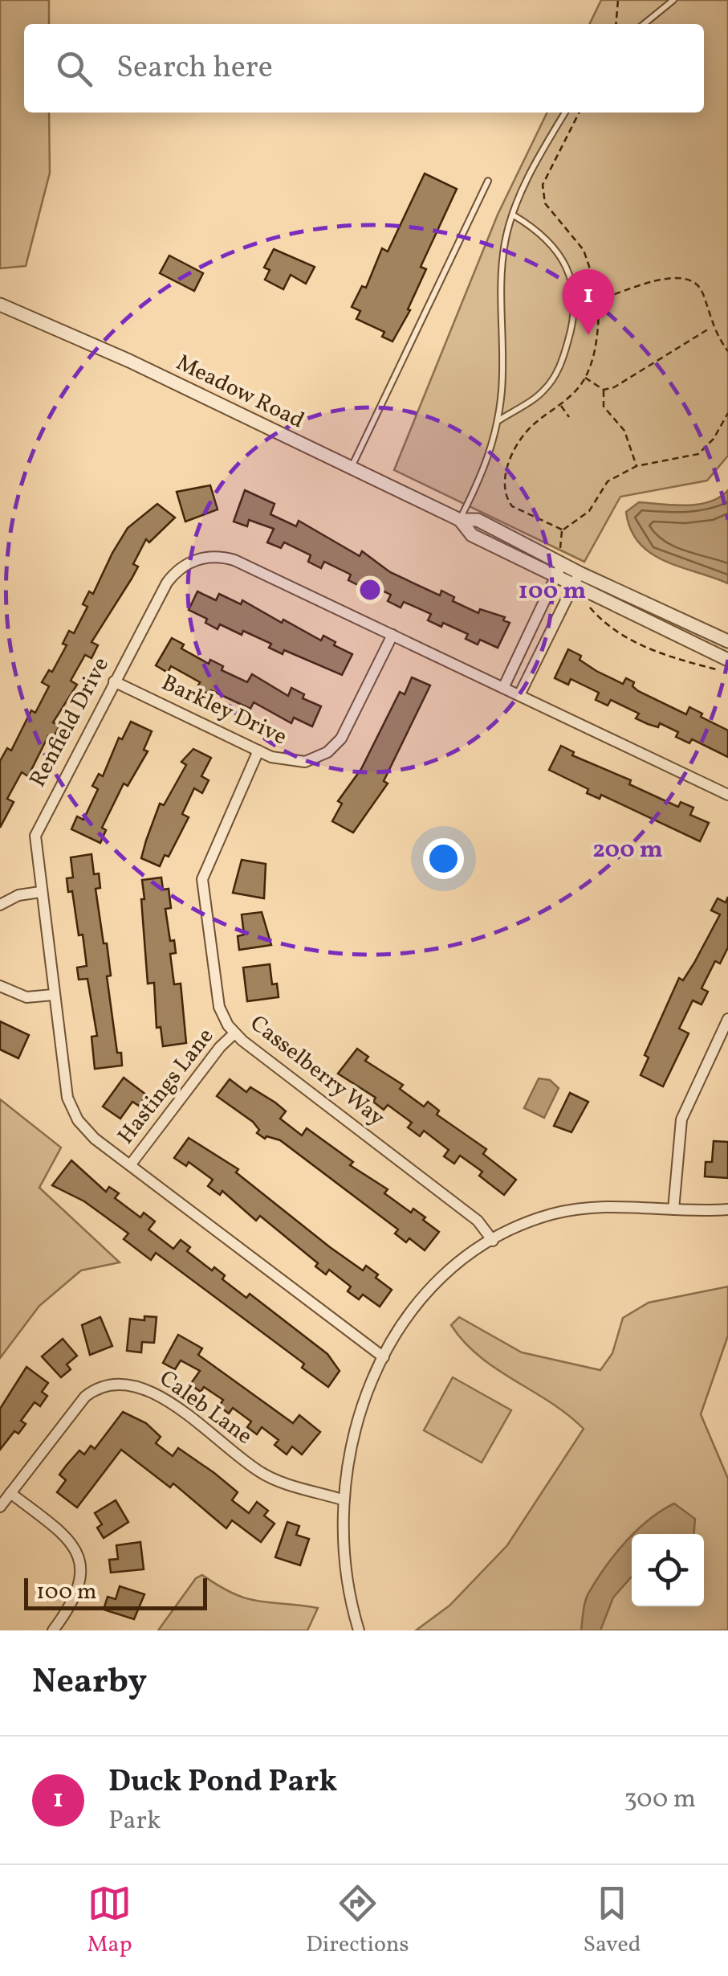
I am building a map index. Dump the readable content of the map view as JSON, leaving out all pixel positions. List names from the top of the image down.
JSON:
{
  "streets": {
    "street": [
      "Meadow Road",
      "Barkley Drive",
      "Renfield Drive",
      "Casselberry Way",
      "Hastings Lane",
      "Caleb Lane"
    ]
  },
  "crossings": [
    ["Barkley Drive", "Renfield Drive"],
    ["Barkley Drive", "Casselberry Way"],
    ["Renfield Drive", "Hastings Lane"],
    ["Casselberry Way", "Hastings Lane"]
  ],
  "scale_bar": "100 m",
  "page": {
    "search": "Search here",
    "pins": "1",
    "scale": "100 m",
    "heading": "Nearby",
    "list": [
      {
        "mark": "1",
        "name": "Duck Pond Park",
        "note": "Park",
        "value": "300 m"
      }
    ],
    "nav": ["Map", "Directions", "Saved"]
  },
  "rings": ["100 m", "200 m"]
}
